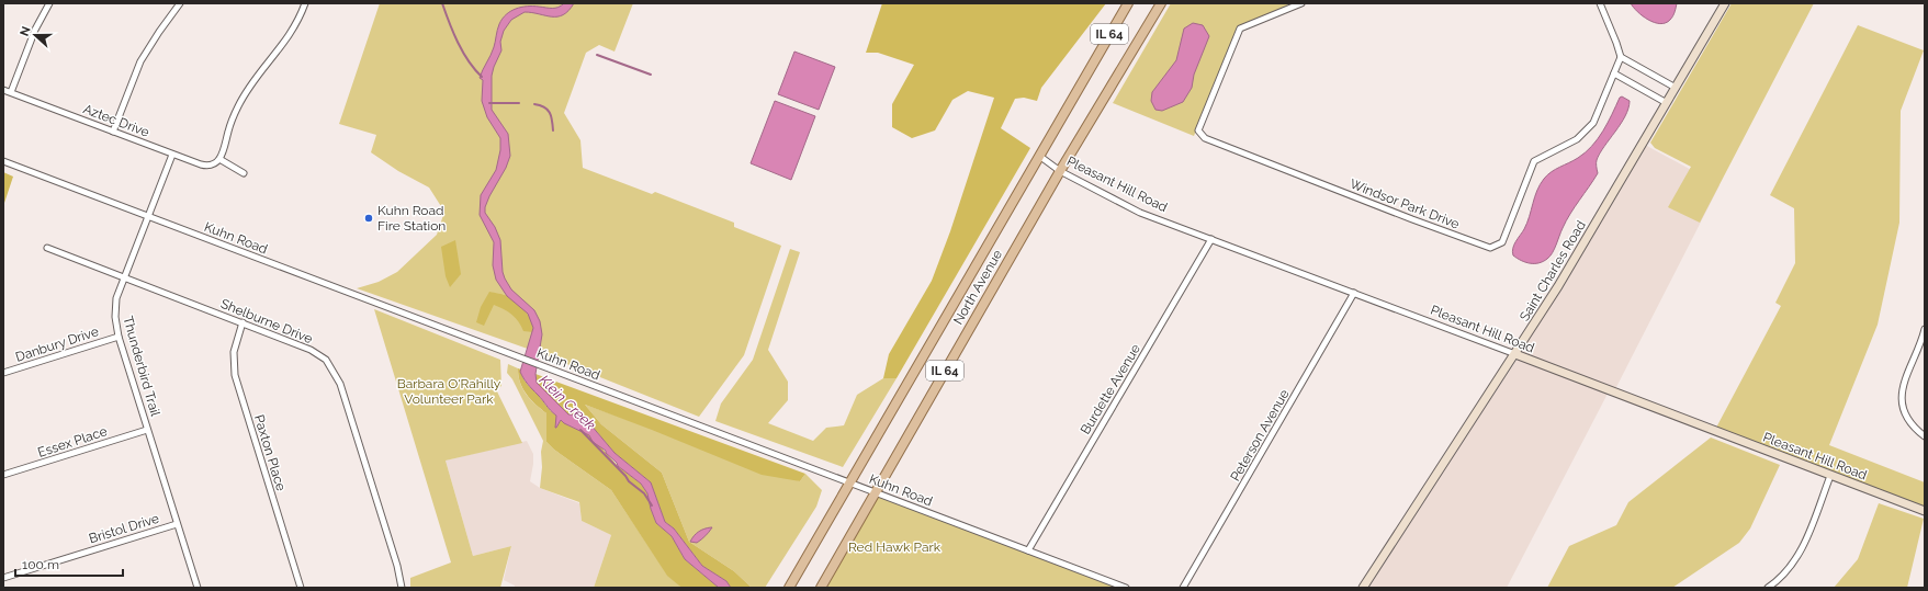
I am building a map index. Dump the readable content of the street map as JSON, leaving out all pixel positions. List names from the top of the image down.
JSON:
{
  "streets": {
    "main road": ["IL 64", "North Avenue"],
    "street": [
      "Aztec Drive",
      "Pleasant Hill Road",
      "Windsor Park Drive",
      "Kuhn Road",
      "Saint Charles Road",
      "Shelburne Drive",
      "Danbury Drive",
      "Thunderbird Trail",
      "Burdette Avenue",
      "Peterson Avenue",
      "Essex Place",
      "Paxton Place",
      "Bristol Drive"
    ]
  },
  "crossings": [
    ["Aztec Drive", "Thunderbird Trail"],
    ["Pleasant Hill Road", "Saint Charles Road"],
    ["Pleasant Hill Road", "North Avenue"],
    ["Pleasant Hill Road", "Burdette Avenue"],
    ["Pleasant Hill Road", "Peterson Avenue"],
    ["Kuhn Road", "North Avenue"],
    ["Kuhn Road", "Thunderbird Trail"],
    ["Kuhn Road", "Burdette Avenue"],
    ["Shelburne Drive", "Thunderbird Trail"],
    ["Shelburne Drive", "Paxton Place"],
    ["Danbury Drive", "Thunderbird Trail"],
    ["Thunderbird Trail", "Essex Place"],
    ["Thunderbird Trail", "Bristol Drive"]
  ],
  "water": ["Klein Creek"],
  "parks": ["Barbara O'Rahilly Volunteer Park", "Red Hawk Park"],
  "places": ["Kuhn Road Fire Station"],
  "scale_bar": "100 m",
  "north": "left"
}
